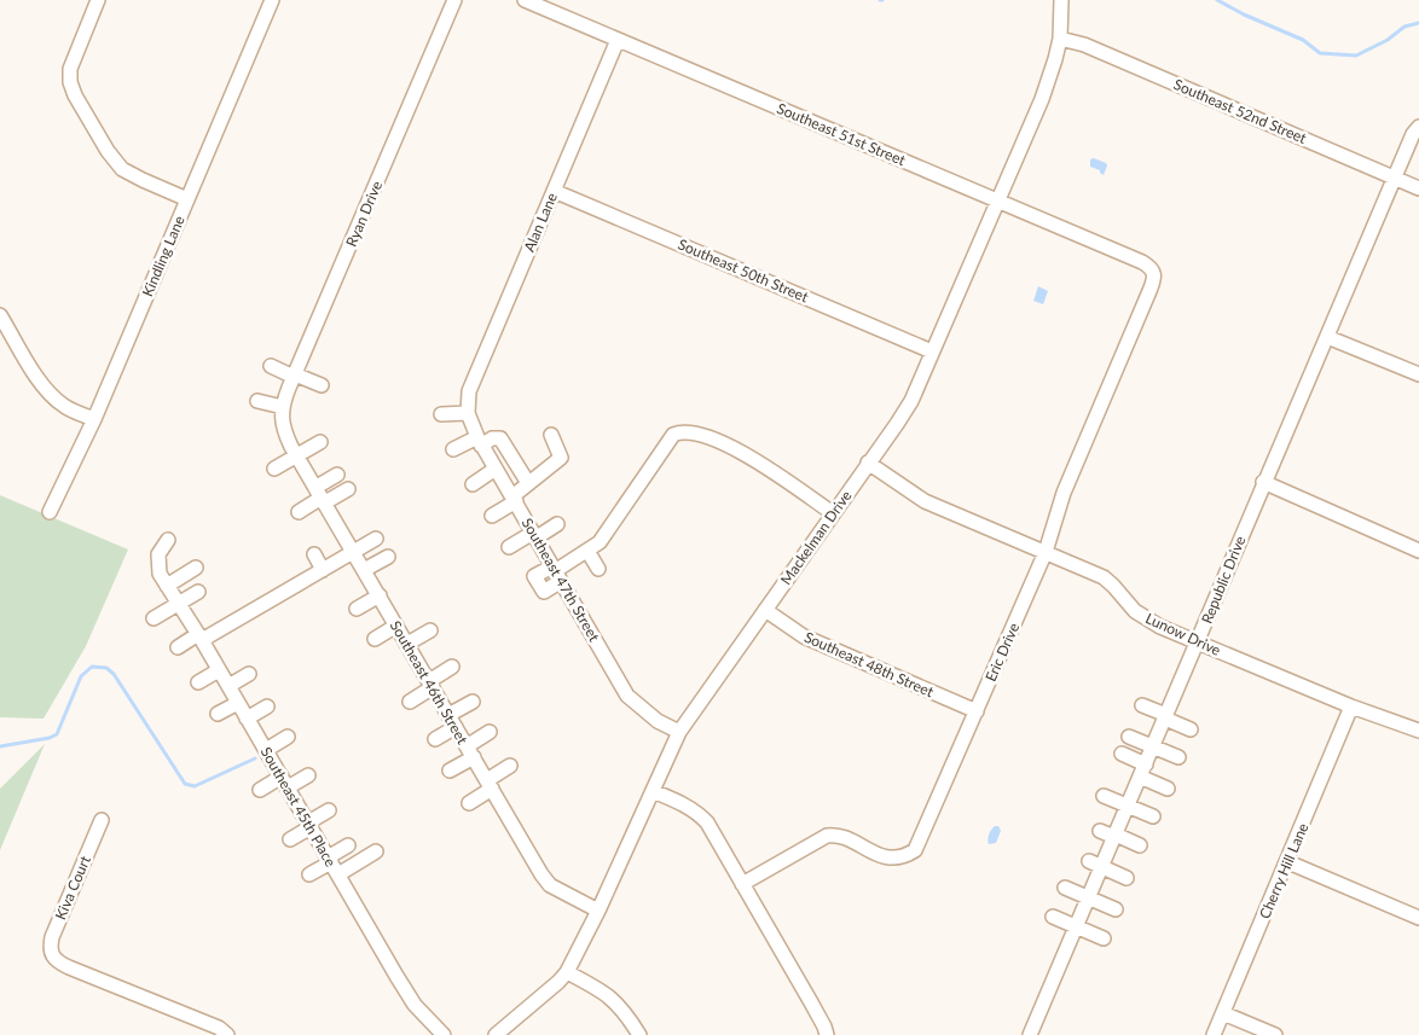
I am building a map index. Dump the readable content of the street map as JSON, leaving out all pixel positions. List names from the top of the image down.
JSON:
{
  "streets": {
    "street": [
      "Southeast 52nd Street",
      "Southeast 51st Street",
      "Ryan Drive",
      "Alan Lane",
      "Kindling Lane",
      "Southeast 50th Street",
      "Mackelman Drive",
      "Southeast 47th Street",
      "Republic Drive",
      "Lunow Drive",
      "Eric Drive",
      "Southeast 48th Street",
      "Southeast 46th Street",
      "Southeast 45th Place",
      "Cherry Hill Lane",
      "Kiva Court"
    ]
  },
  "crossings": [
    ["Southeast 52nd Street", "Mackelman Drive"],
    ["Southeast 52nd Street", "Republic Drive"],
    ["Southeast 51st Street", "Alan Lane"],
    ["Southeast 51st Street", "Mackelman Drive"],
    ["Southeast 51st Street", "Eric Drive"],
    ["Ryan Drive", "Southeast 46th Street"],
    ["Alan Lane", "Southeast 50th Street"],
    ["Alan Lane", "Southeast 47th Street"],
    ["Southeast 50th Street", "Mackelman Drive"],
    ["Mackelman Drive", "Southeast 47th Street"],
    ["Mackelman Drive", "Lunow Drive"],
    ["Mackelman Drive", "Southeast 48th Street"],
    ["Mackelman Drive", "Southeast 46th Street"],
    ["Republic Drive", "Lunow Drive"],
    ["Lunow Drive", "Eric Drive"],
    ["Lunow Drive", "Cherry Hill Lane"],
    ["Eric Drive", "Southeast 48th Street"]
  ]
}
